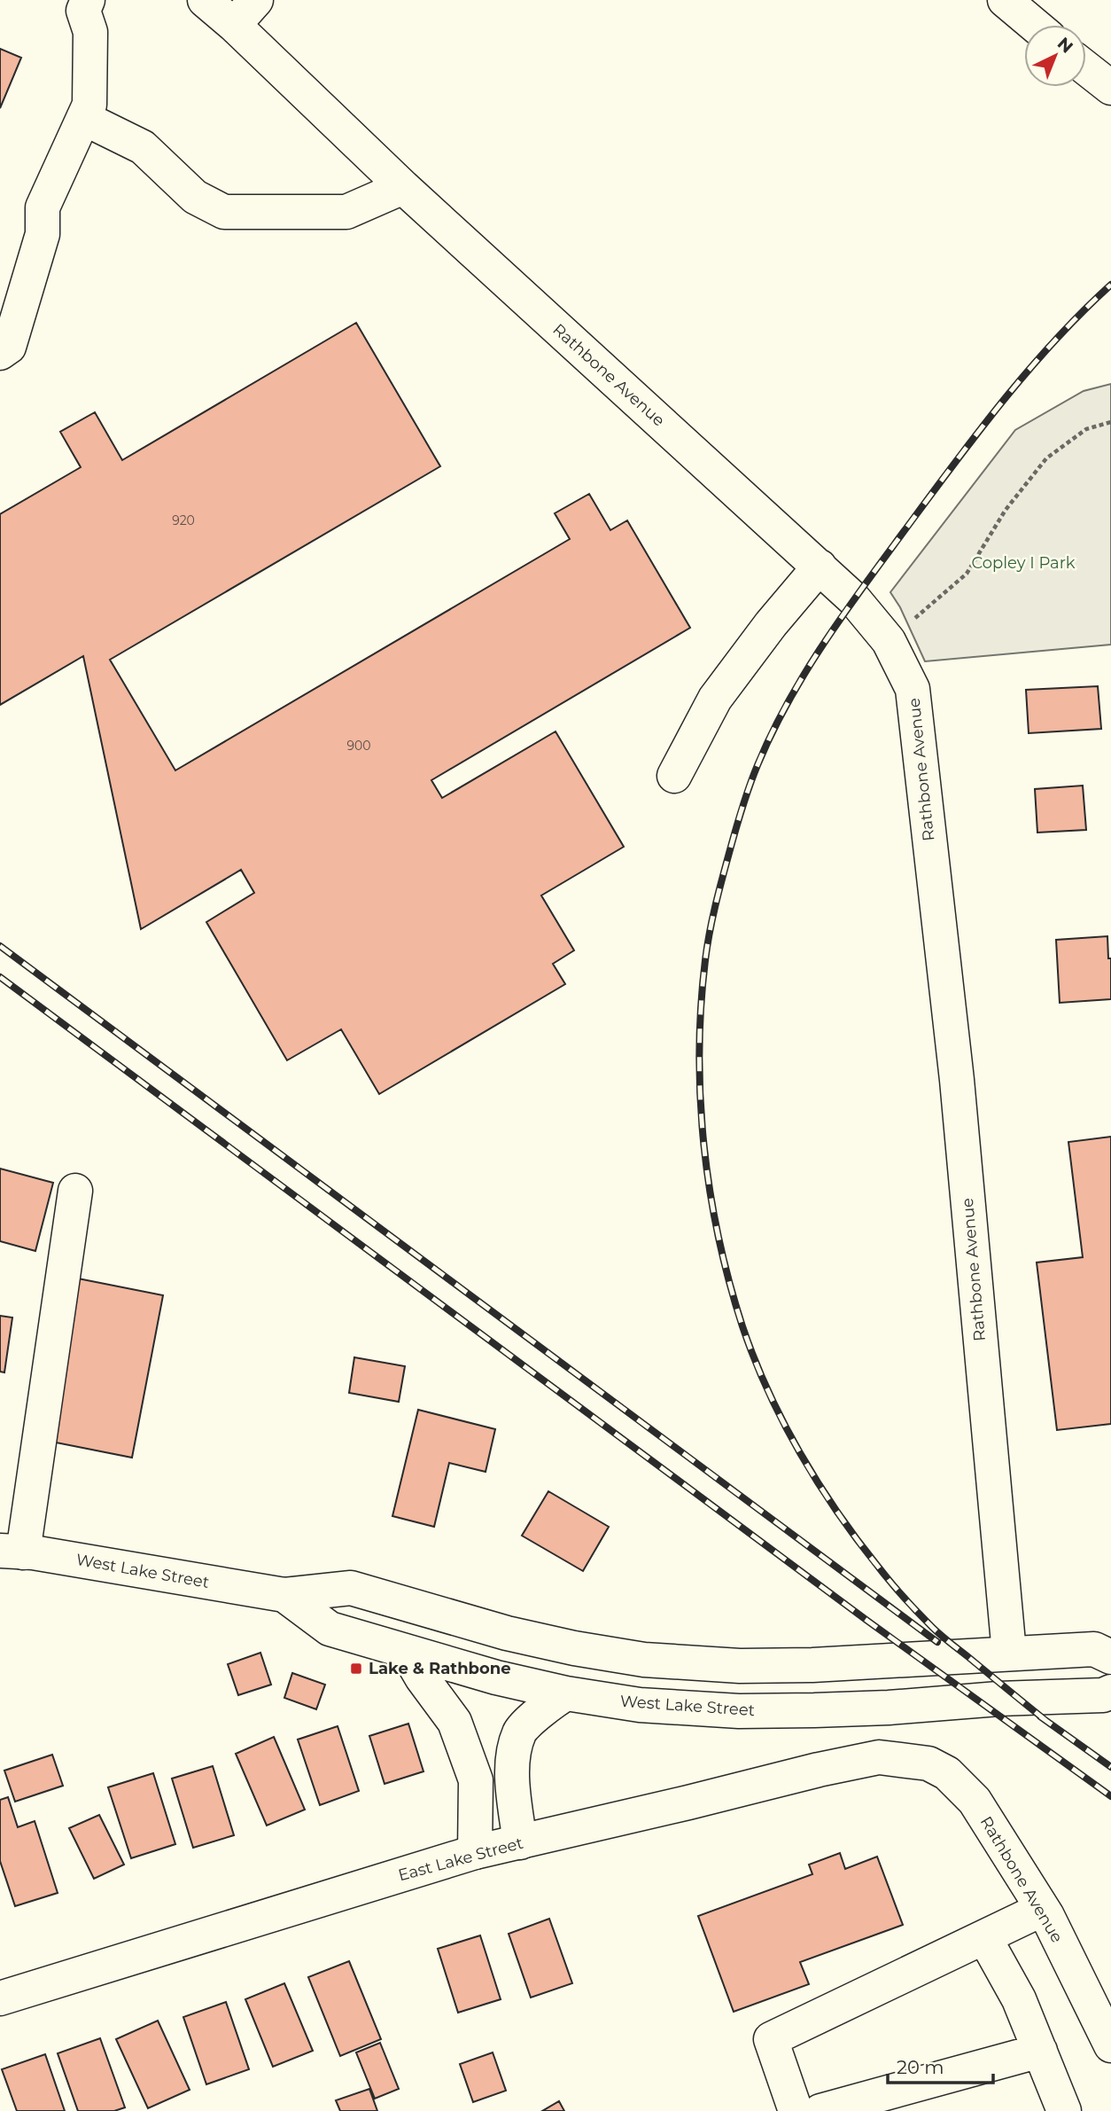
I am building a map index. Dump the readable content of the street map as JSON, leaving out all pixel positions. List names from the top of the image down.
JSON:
{
  "streets": {
    "street": ["Rathbone Avenue", "West Lake Street", "East Lake Street"]
  },
  "crossings": [
    ["Rathbone Avenue", "West Lake Street"],
    ["Rathbone Avenue", "East Lake Street"]
  ],
  "parks": ["Copley I Park"],
  "places": {
    "transit": ["Lake & Rathbone"]
  },
  "house_numbers": ["920", "900"],
  "scale_bar": "20 m",
  "north": "top right"
}
